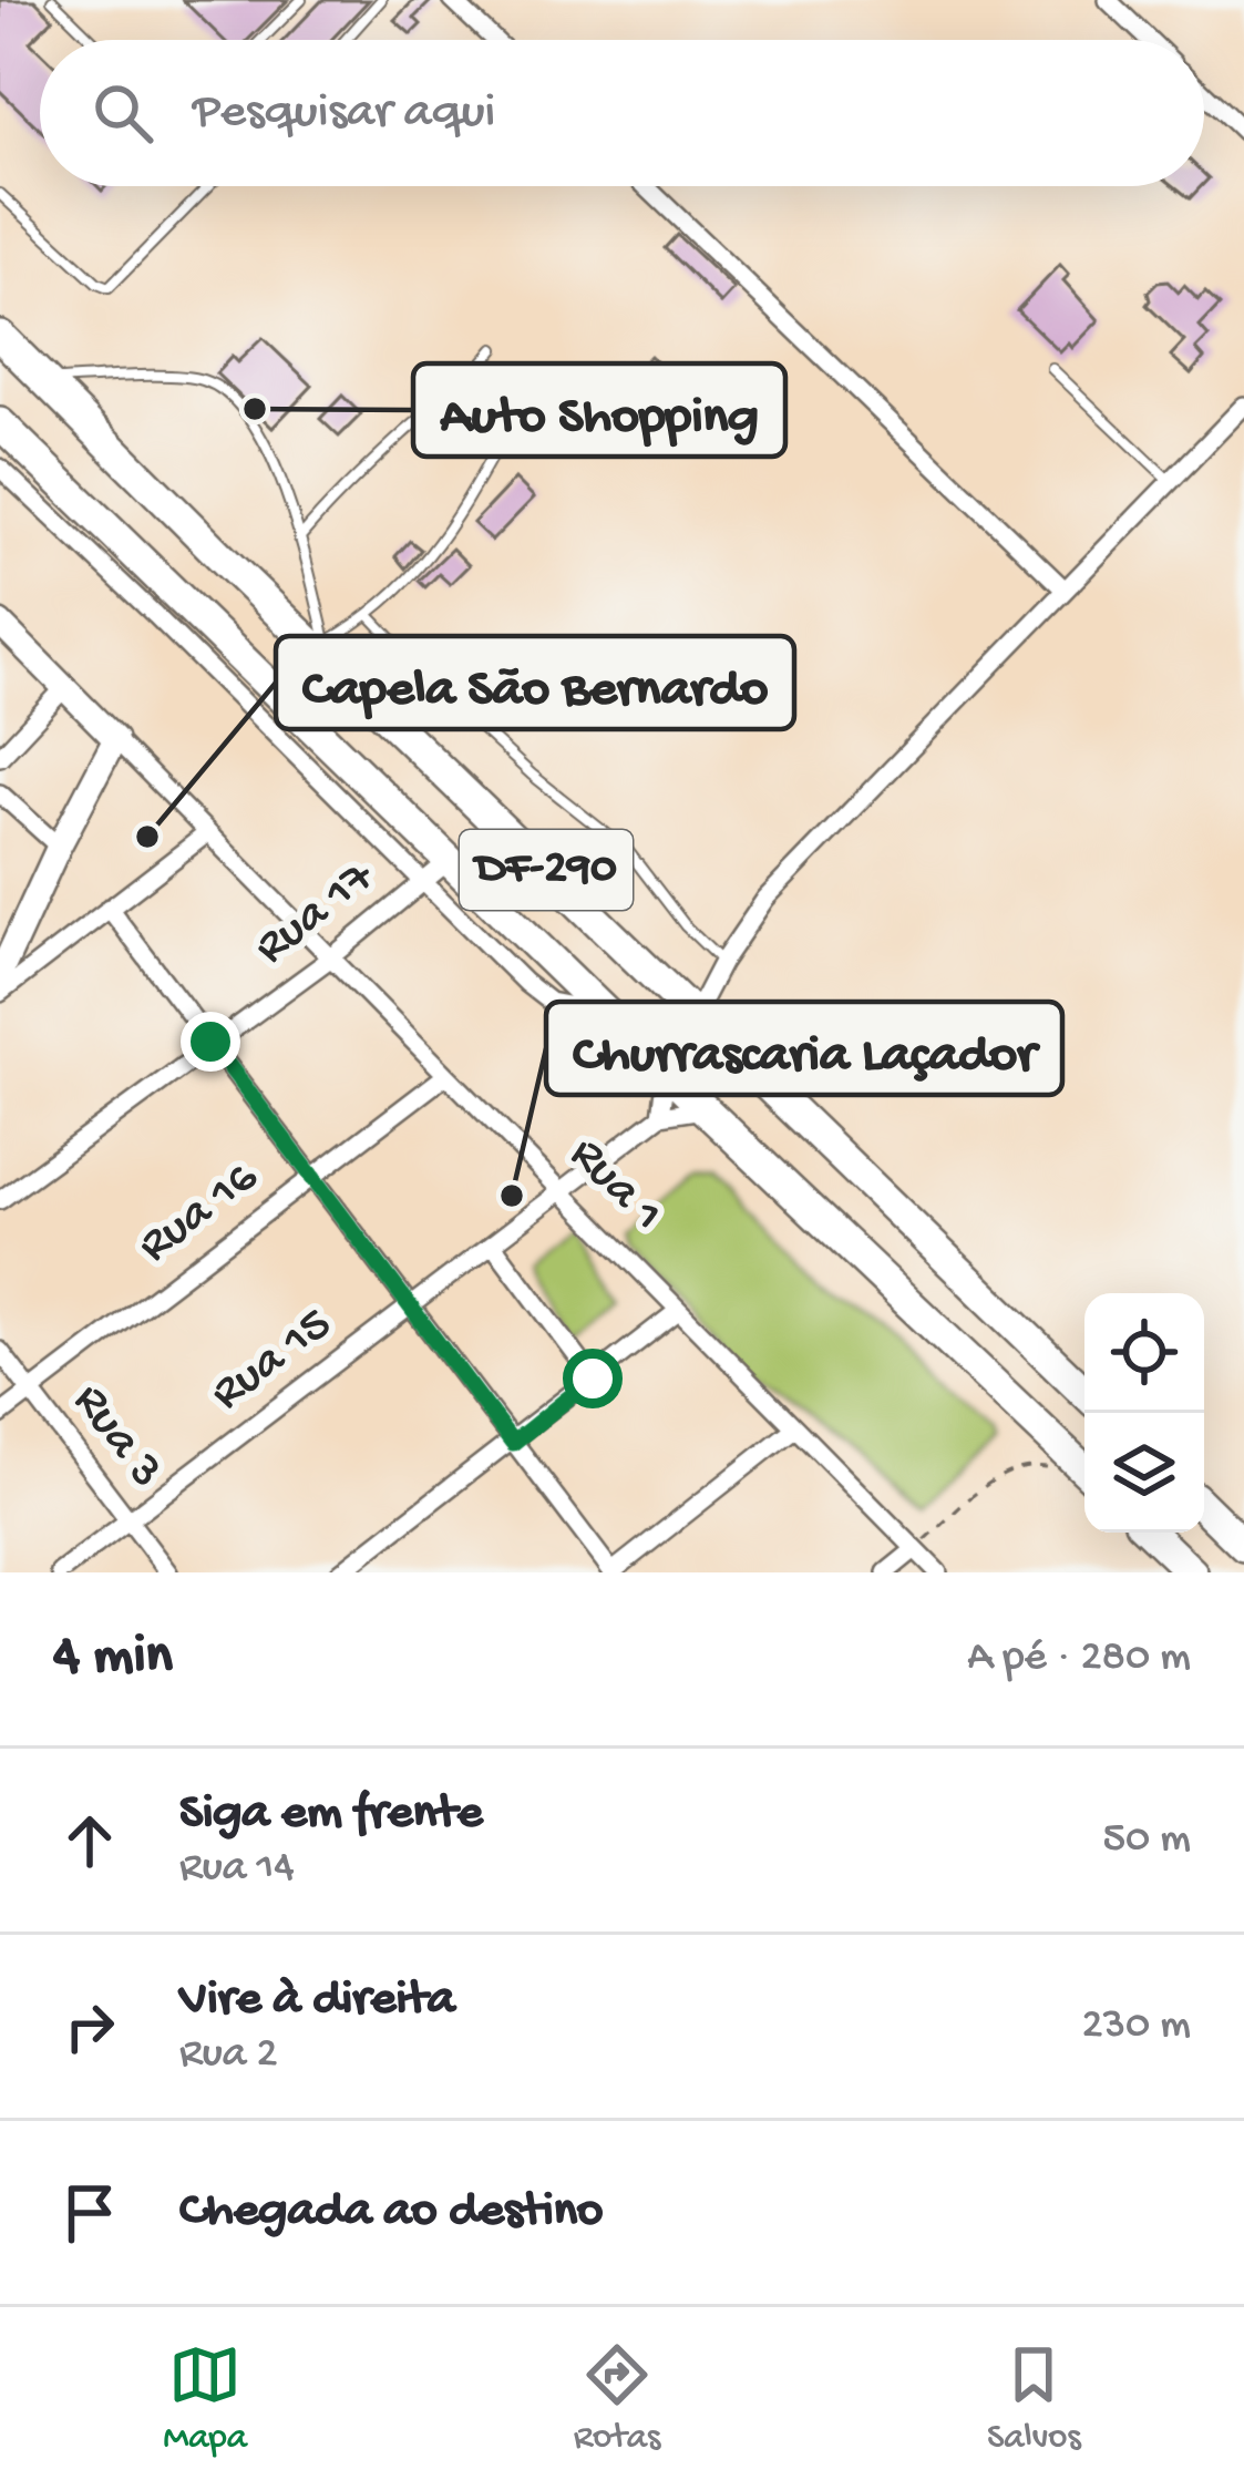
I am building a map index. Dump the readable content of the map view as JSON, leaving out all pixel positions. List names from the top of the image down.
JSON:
{
  "streets": {
    "highway": ["DF-290"],
    "street": [
      "Rua 17",
      "Rua 1",
      "Rua 16",
      "Rua 15",
      "Rua 3"
    ]
  },
  "crossings": [
    ["DF-290", "Rua 17"],
    ["Rua 17", "Rua 1"],
    ["Rua 1", "Rua 16"],
    ["Rua 1", "Rua 15"],
    ["Rua 16", "Rua 3"],
    ["Rua 15", "Rua 3"]
  ],
  "places": ["Auto Shopping", "Capela São Bernardo", "Churrascaria Laçador"],
  "page": {
    "search": "Pesquisar aqui",
    "heading": ["4 min", "A pé · 280 m"],
    "list": [
      ["Siga em frente", "Rua 14", "50 m"],
      ["Vire à direita", "Rua 2", "230 m"],
      "Chegada ao destino"
    ],
    "nav": ["Mapa", "Rotas", "Salvos"]
  }
}
